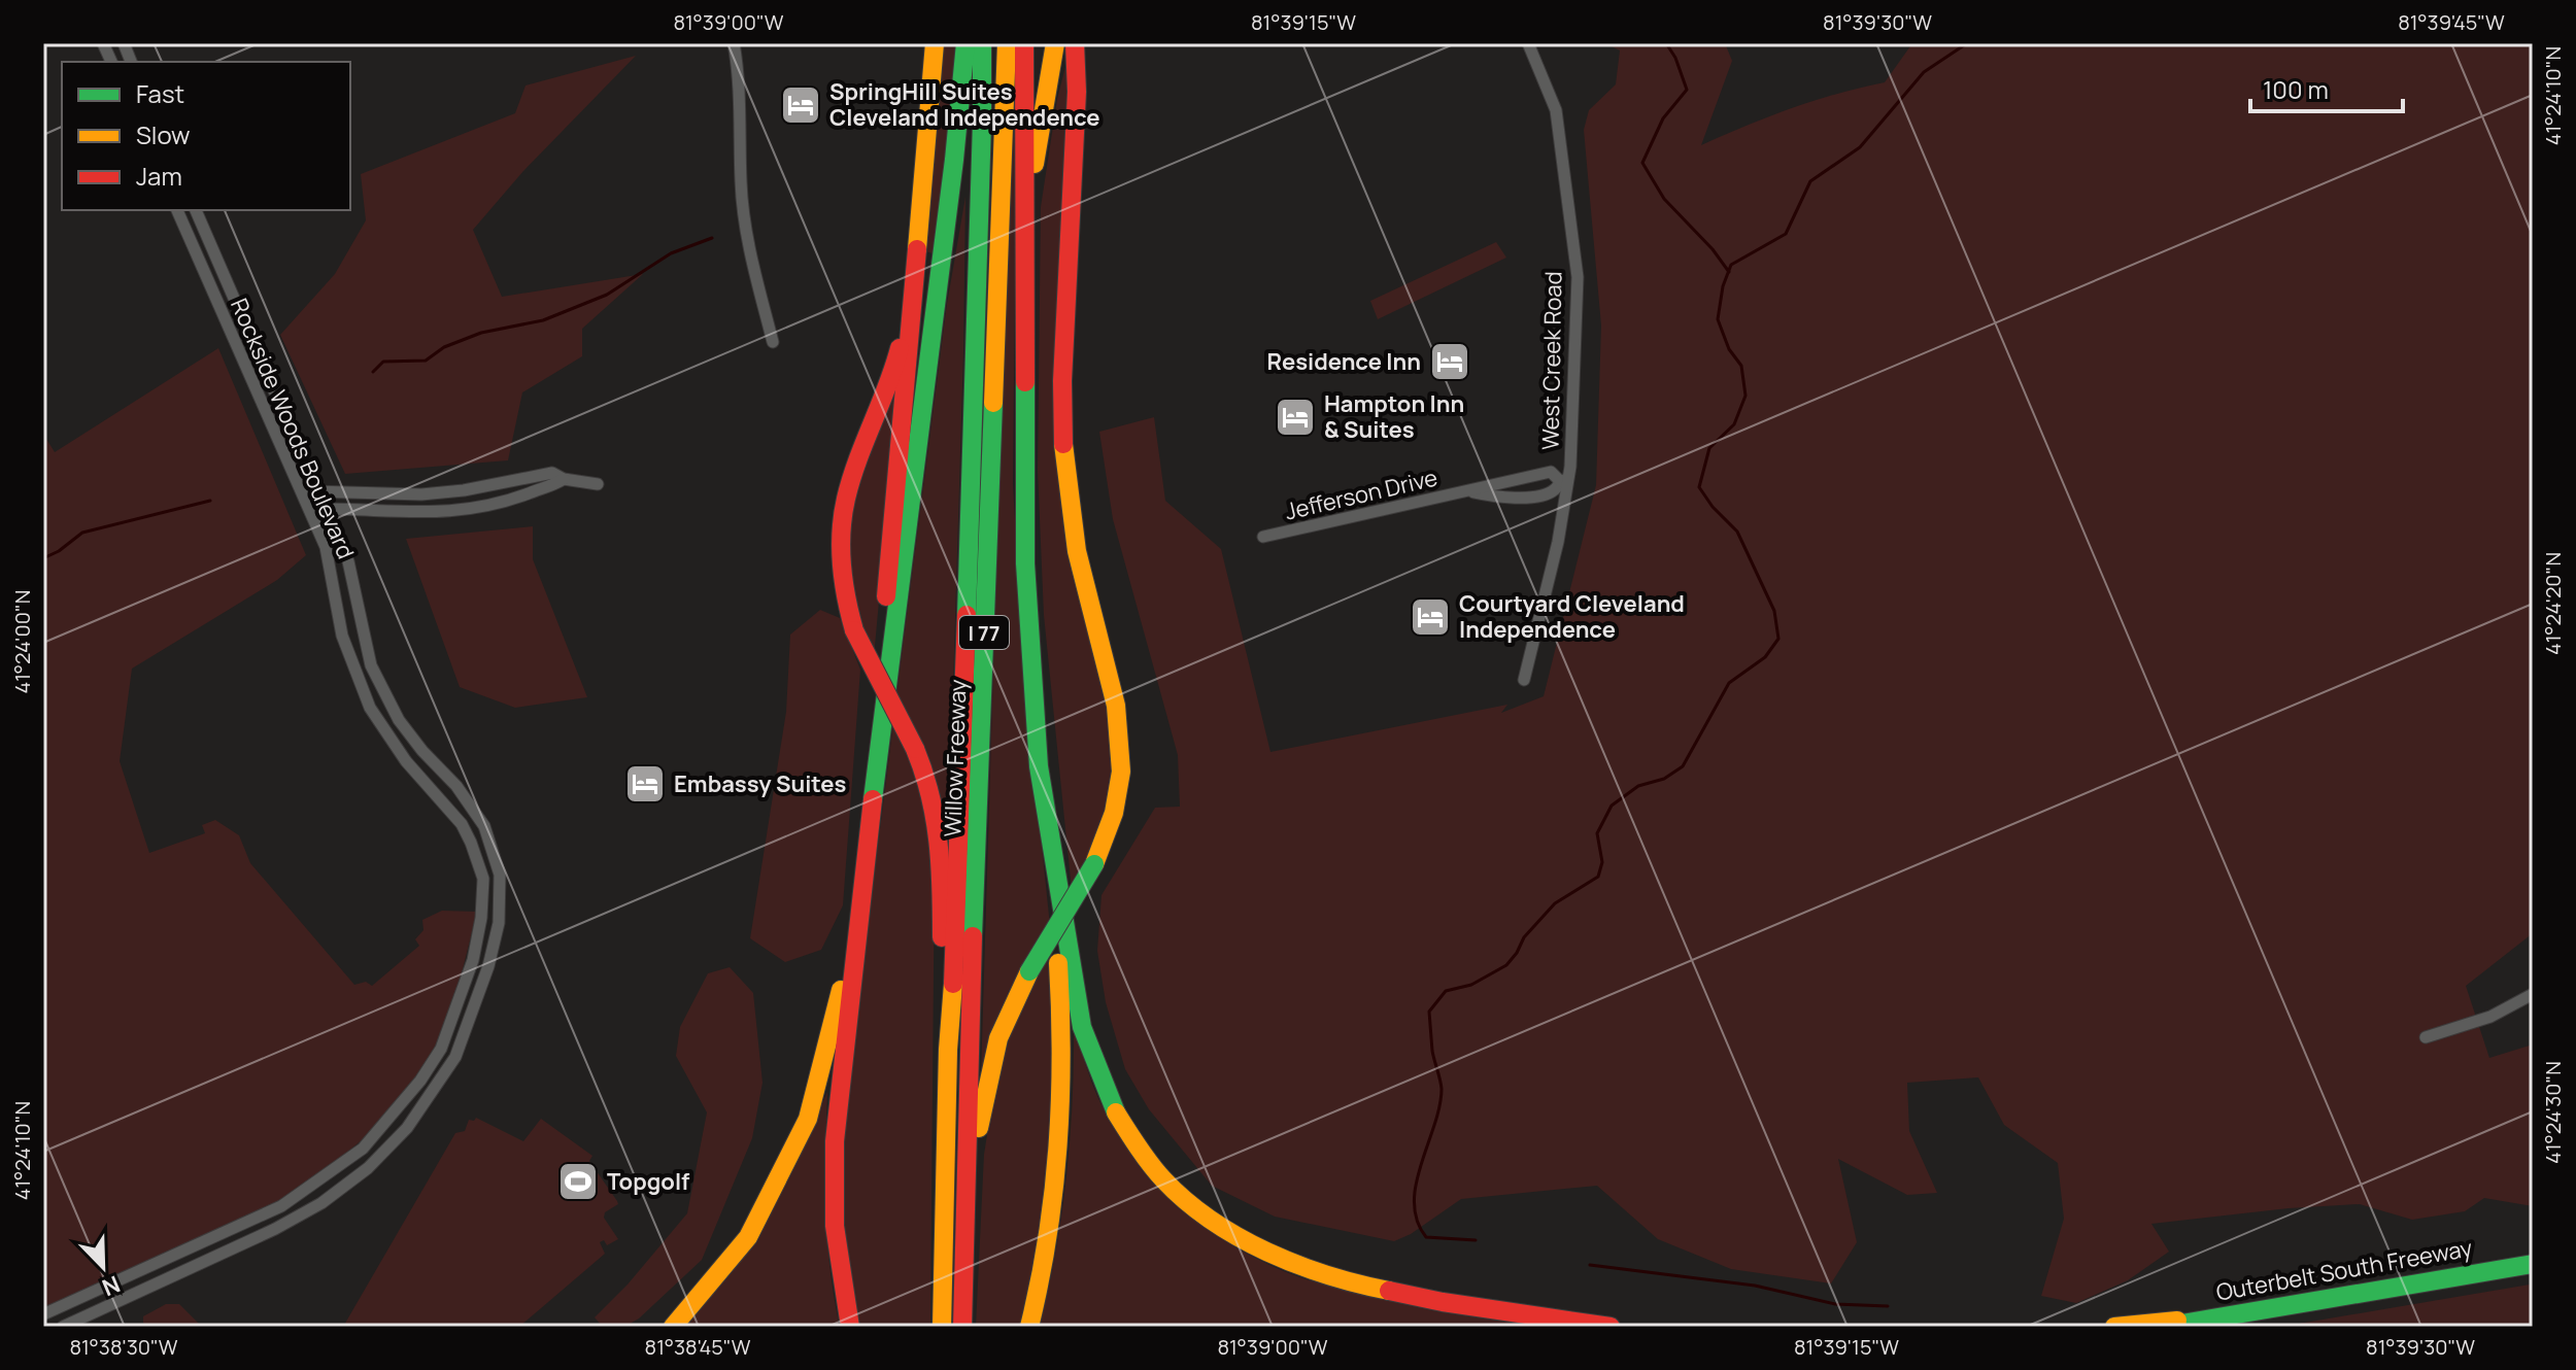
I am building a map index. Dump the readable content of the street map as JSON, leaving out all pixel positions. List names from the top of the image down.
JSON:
{
  "streets": {
    "highway": ["I 77", "Willow Freeway", "Outerbelt South Freeway"],
    "street": ["West Creek Road", "Rockside Woods Boulevard", "Jefferson Drive"]
  },
  "crossings": [
    ["West Creek Road", "Jefferson Drive"]
  ],
  "places": {
    "hotel": [
      "SpringHill Suites Cleveland Independence",
      "Residence Inn",
      "Hampton Inn & Suites",
      "Courtyard Cleveland Independence",
      "Embassy Suites"
    ],
    "sports": ["Topgolf"]
  },
  "legend": ["Fast", "Slow", "Jam"],
  "scale_bar": "100 m",
  "north": "bottom right",
  "coordinates": [
    "81°39'00\"W",
    "81°39'15\"W",
    "81°39'30\"W",
    "81°39'45\"W",
    "41°24'10\"N",
    "41°24'20\"N",
    "41°24'00\"N",
    "41°24'30\"N",
    "81°38'30\"W",
    "81°38'45\"W"
  ]
}
